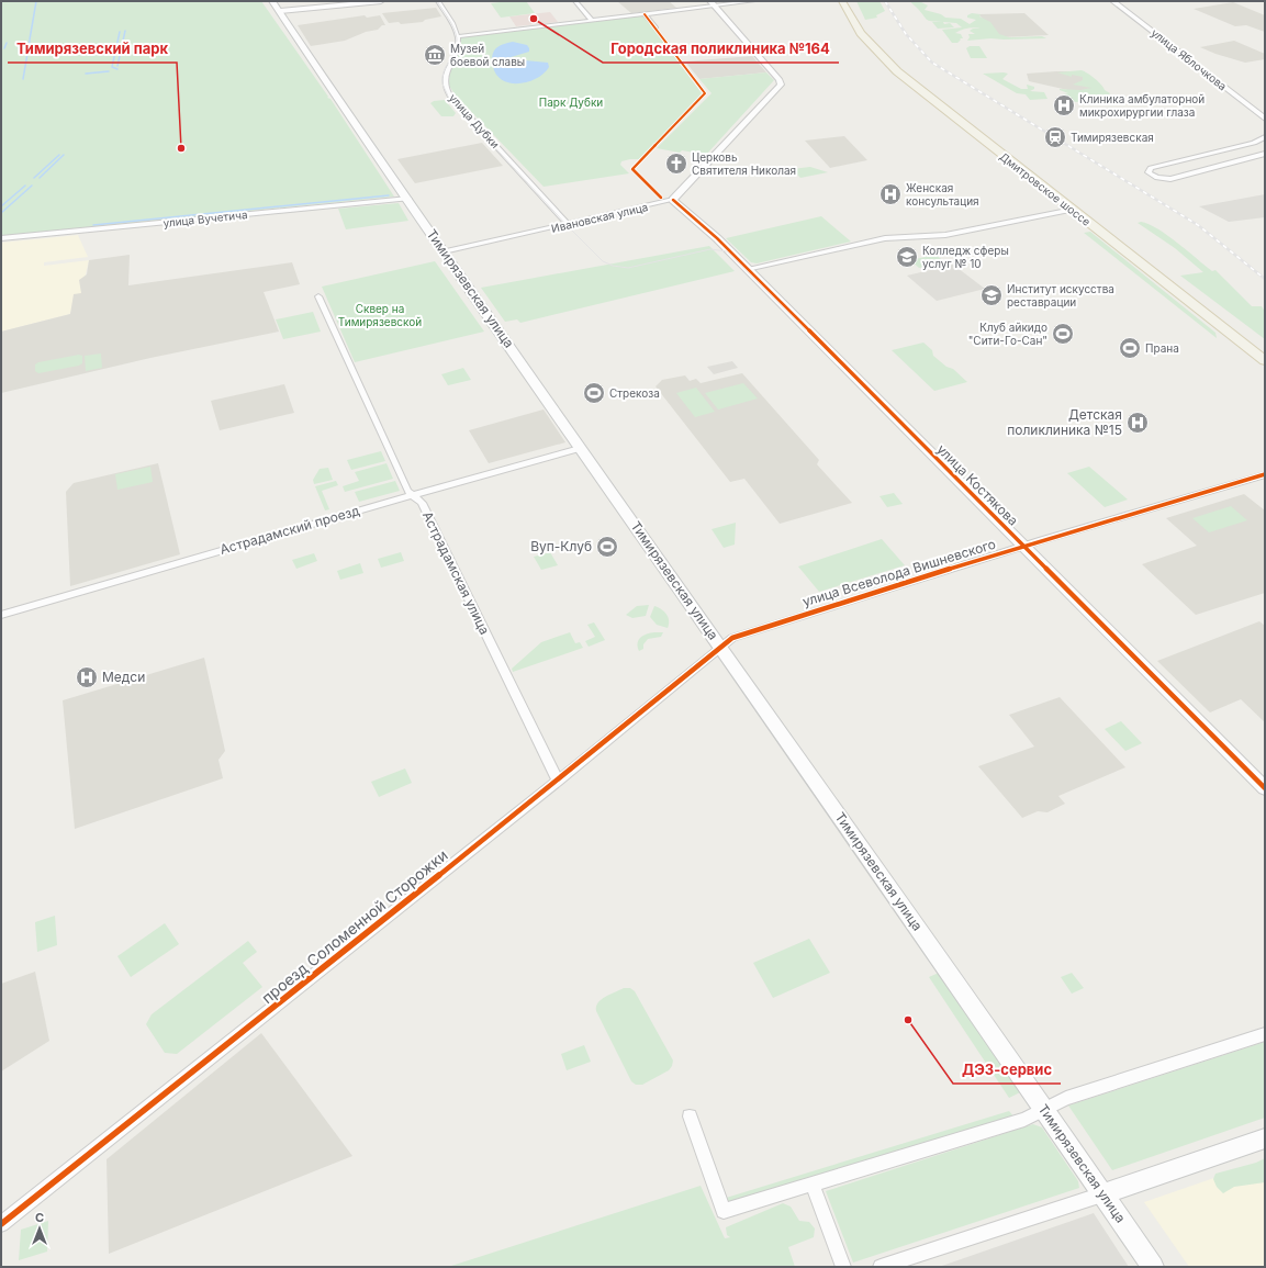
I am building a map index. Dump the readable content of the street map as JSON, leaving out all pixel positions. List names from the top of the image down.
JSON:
{
  "streets": {
    "main road": ["Дмитровское шоссе", "Тимирязевская улица"],
    "street": [
      "улица Яблочкова",
      "улица Дубки",
      "Ивановская улица",
      "улица Вучетича",
      "улица Костякова",
      "Астрадамский проезд",
      "Астрадамская улица",
      "улица Всеволода Вишневского",
      "проезд Соломенной Сторожки"
    ]
  },
  "crossings": [
    ["улица Дубки", "Ивановская улица"],
    ["Ивановская улица", "Тимирязевская улица"],
    ["Ивановская улица", "улица Костякова"],
    ["улица Вучетича", "Тимирязевская улица"],
    ["Тимирязевская улица", "Астрадамский проезд"],
    ["Тимирязевская улица", "улица Всеволода Вишневского"],
    ["Тимирязевская улица", "проезд Соломенной Сторожки"],
    ["улица Костякова", "улица Всеволода Вишневского"],
    ["Астрадамский проезд", "Астрадамская улица"],
    ["Астрадамская улица", "проезд Соломенной Сторожки"],
    ["улица Всеволода Вишневского", "проезд Соломенной Сторожки"]
  ],
  "parks": ["Парк Дубки", "Сквер на Тимирязевской"],
  "places": {
    "other": ["Городская поликлиника №164", "Тимирязевский парк", "ДЭЗ-сервис"],
    "museum": ["Музей боевой славы"],
    "hospital": [
      "Клиника амбулаторной микрохирургии глаза",
      "Женская консультация",
      "Детская поликлиника №15",
      "Медси"
    ],
    "station": ["Тимирязевская"],
    "church": ["Церковь Святителя Николая"],
    "school or university": ["Колледж сферы услуг № 10", "Институт искусства реставрации"],
    "sports": [
      "Клуб айкидо \"Сити-Го-Сан\"",
      "Прана",
      "Стрекоза",
      "Вуп-Клуб"
    ]
  },
  "north": "top"
}
